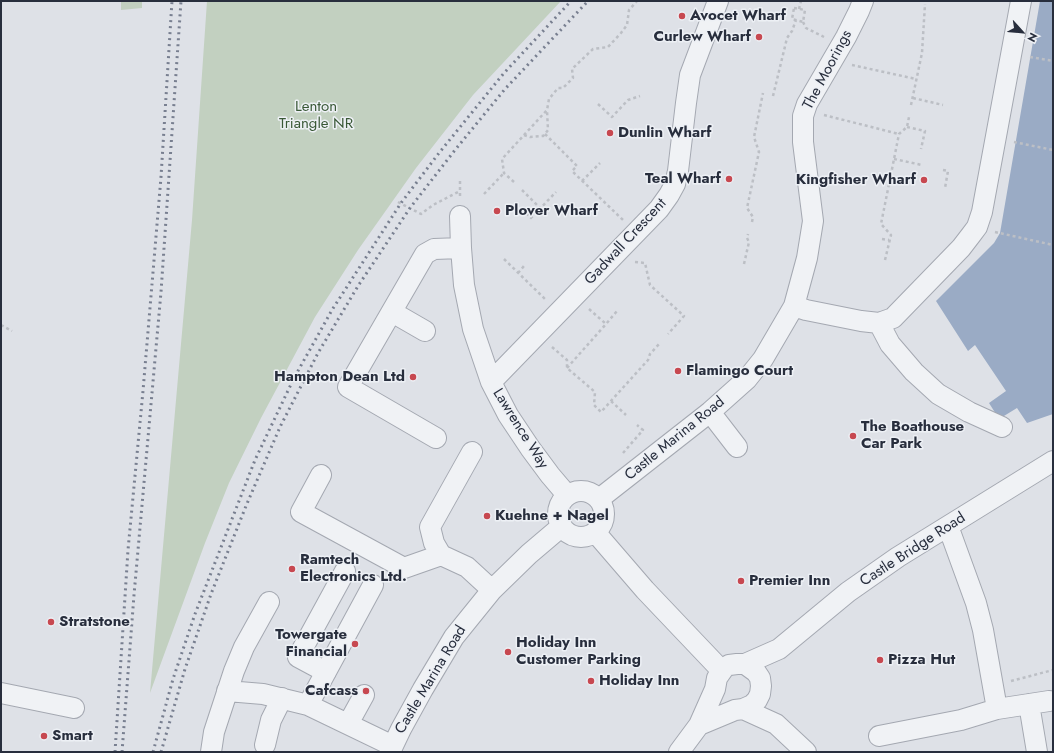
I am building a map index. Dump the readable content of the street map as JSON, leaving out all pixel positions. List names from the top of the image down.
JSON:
{
  "streets": {
    "street": [
      "The Moorings",
      "Gadwall Crescent",
      "Lawrence Way",
      "Castle Marina Road",
      "Castle Bridge Road"
    ]
  },
  "crossings": [
    ["The Moorings", "Castle Marina Road"],
    ["Gadwall Crescent", "Lawrence Way"],
    ["Lawrence Way", "Castle Marina Road"]
  ],
  "parks": ["Lenton Triangle NR"],
  "places": [
    "Avocet Wharf",
    "Curlew Wharf",
    "Dunlin Wharf",
    "Teal Wharf",
    "Kingfisher Wharf",
    "Plover Wharf",
    "Flamingo Court",
    "Hampton Dean Ltd",
    "The Boathouse Car Park",
    "Kuehne + Nagel",
    "Ramtech Electronics Ltd.",
    "Premier Inn",
    "Stratstone",
    "Towergate Financial",
    "Holiday Inn Customer Parking",
    "Pizza Hut",
    "Holiday Inn",
    "Cafcass",
    "Smart"
  ],
  "north": "bottom right"
}
